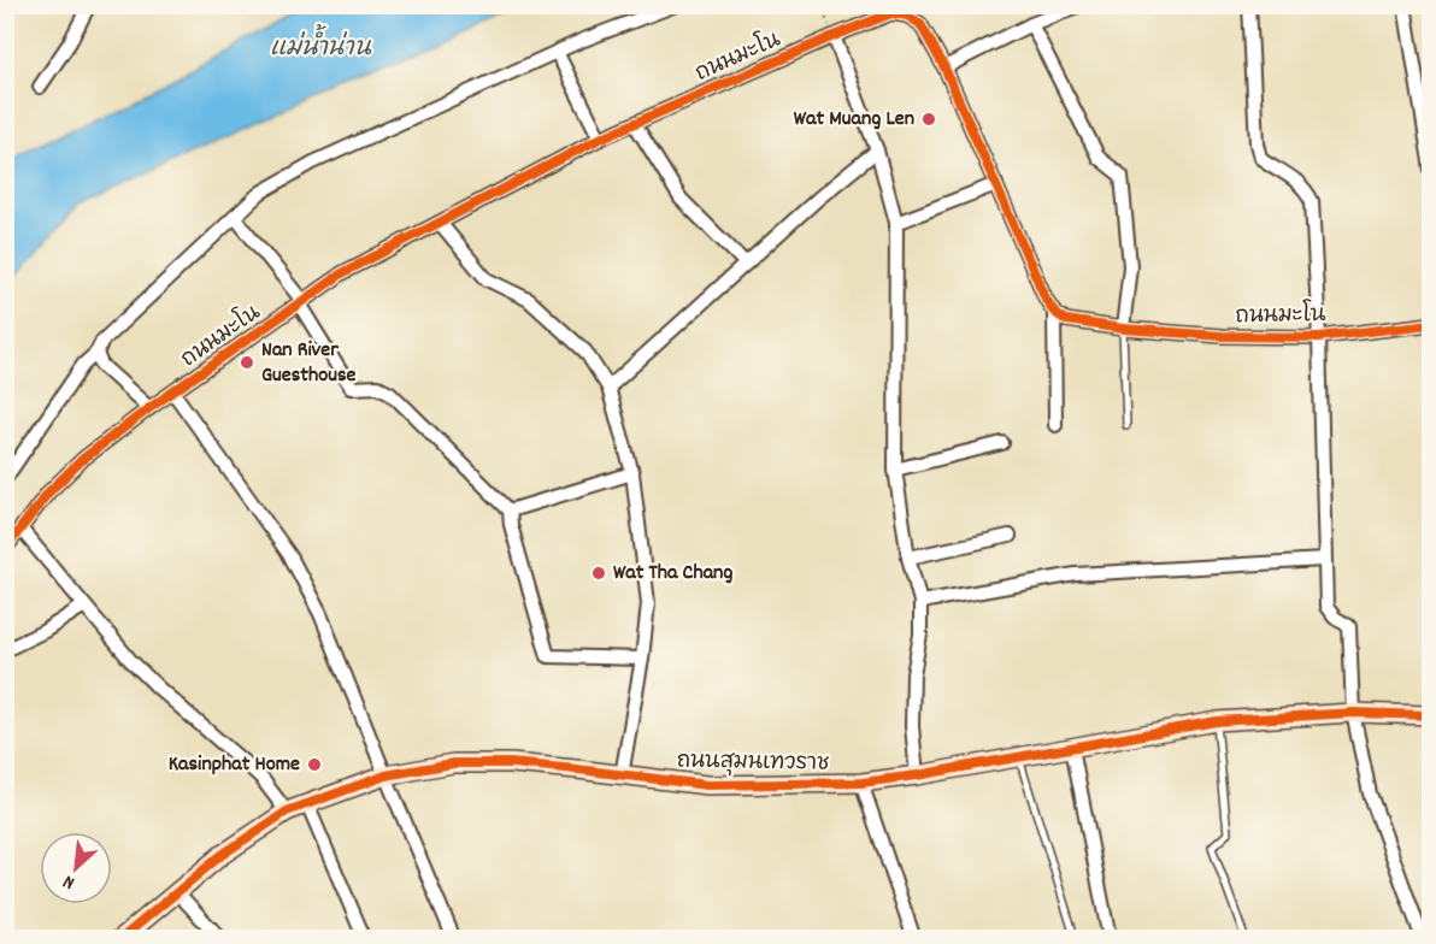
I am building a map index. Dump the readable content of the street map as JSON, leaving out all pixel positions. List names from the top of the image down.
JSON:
{
  "streets": {
    "street": ["ถนนมะโน", "ถนนสุมนเทวราช"]
  },
  "water": ["แม่น้ำน่าน"],
  "places": [
    "Wat Muang Len",
    "Nan River Guesthouse",
    "Wat Tha Chang",
    "Kasinphat Home"
  ],
  "north": "bottom left"
}
